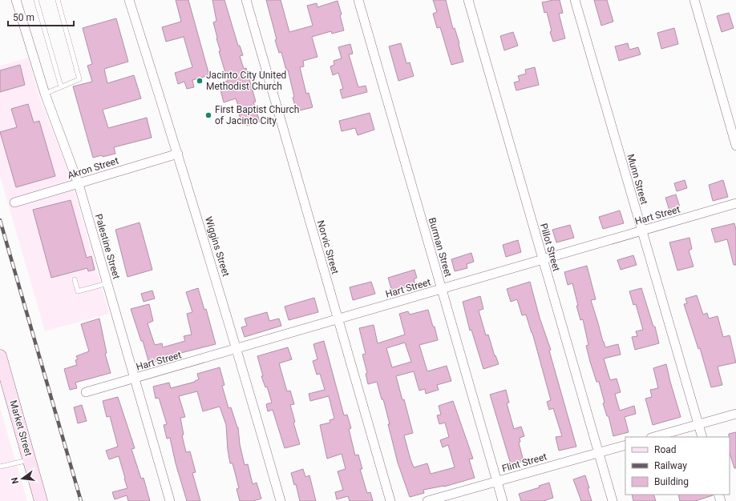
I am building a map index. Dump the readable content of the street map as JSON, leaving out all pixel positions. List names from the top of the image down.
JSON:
{
  "streets": {
    "main road": ["Market Street"],
    "street": [
      "Akron Street",
      "Munn Street",
      "Hart Street",
      "Palestine Street",
      "Wiggins Street",
      "Norvic Street",
      "Burman Street",
      "Pillot Street",
      "Flint Street"
    ]
  },
  "crossings": [
    ["Akron Street", "Palestine Street"],
    ["Akron Street", "Wiggins Street"],
    ["Munn Street", "Hart Street"],
    ["Hart Street", "Palestine Street"],
    ["Hart Street", "Wiggins Street"],
    ["Hart Street", "Norvic Street"],
    ["Hart Street", "Burman Street"],
    ["Hart Street", "Pillot Street"],
    ["Burman Street", "Flint Street"],
    ["Pillot Street", "Flint Street"]
  ],
  "places": ["Jacinto City United Methodist Church", "First Baptist Church of Jacinto City"],
  "legend": ["Road", "Railway", "Building"],
  "scale_bar": "50 m",
  "north": "left"
}
